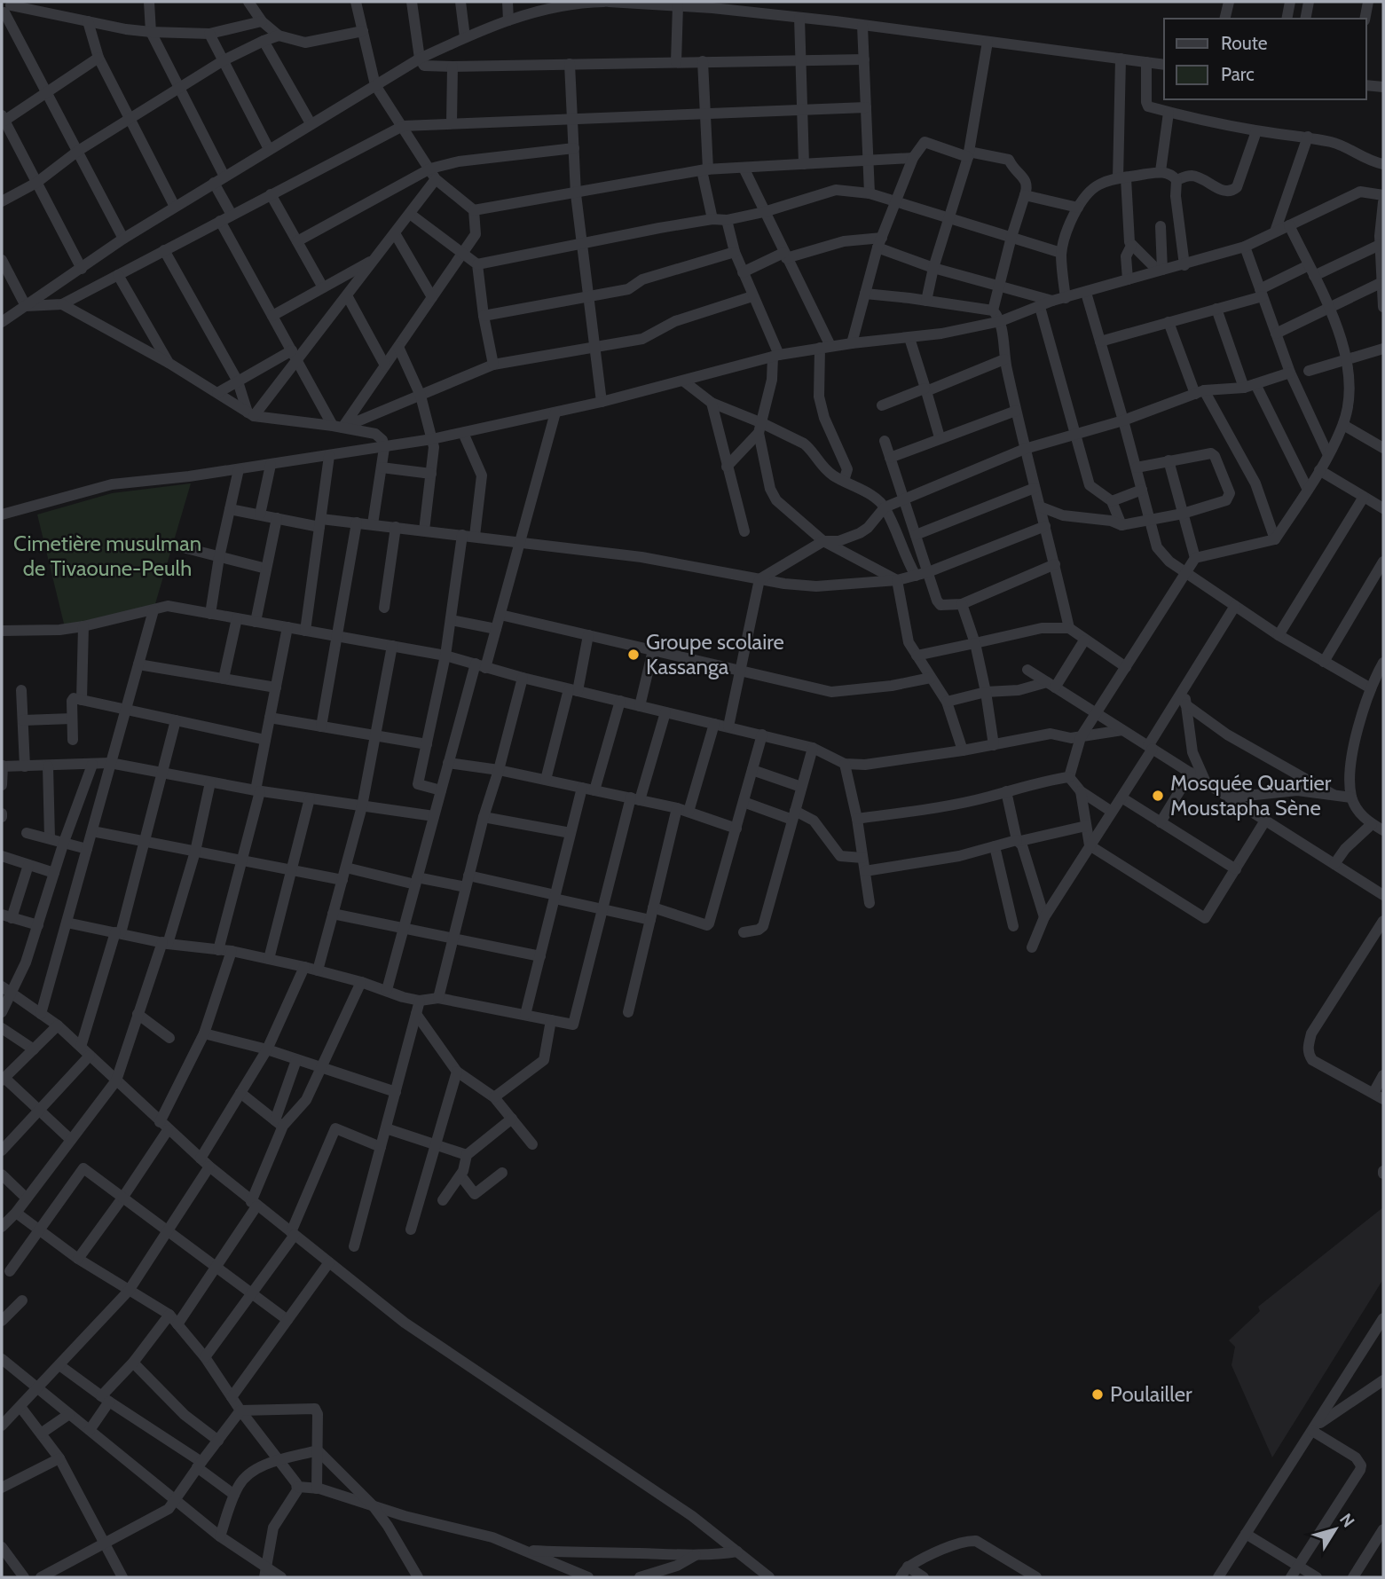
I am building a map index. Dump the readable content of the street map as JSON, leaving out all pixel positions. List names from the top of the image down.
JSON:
{
  "parks": ["Cimetière musulman de Tivaoune-Peulh"],
  "places": ["Groupe scolaire Kassanga", "Mosquée Quartier Moustapha Sène", "Poulailler"],
  "legend": ["Route", "Parc"],
  "north": "top right"
}
